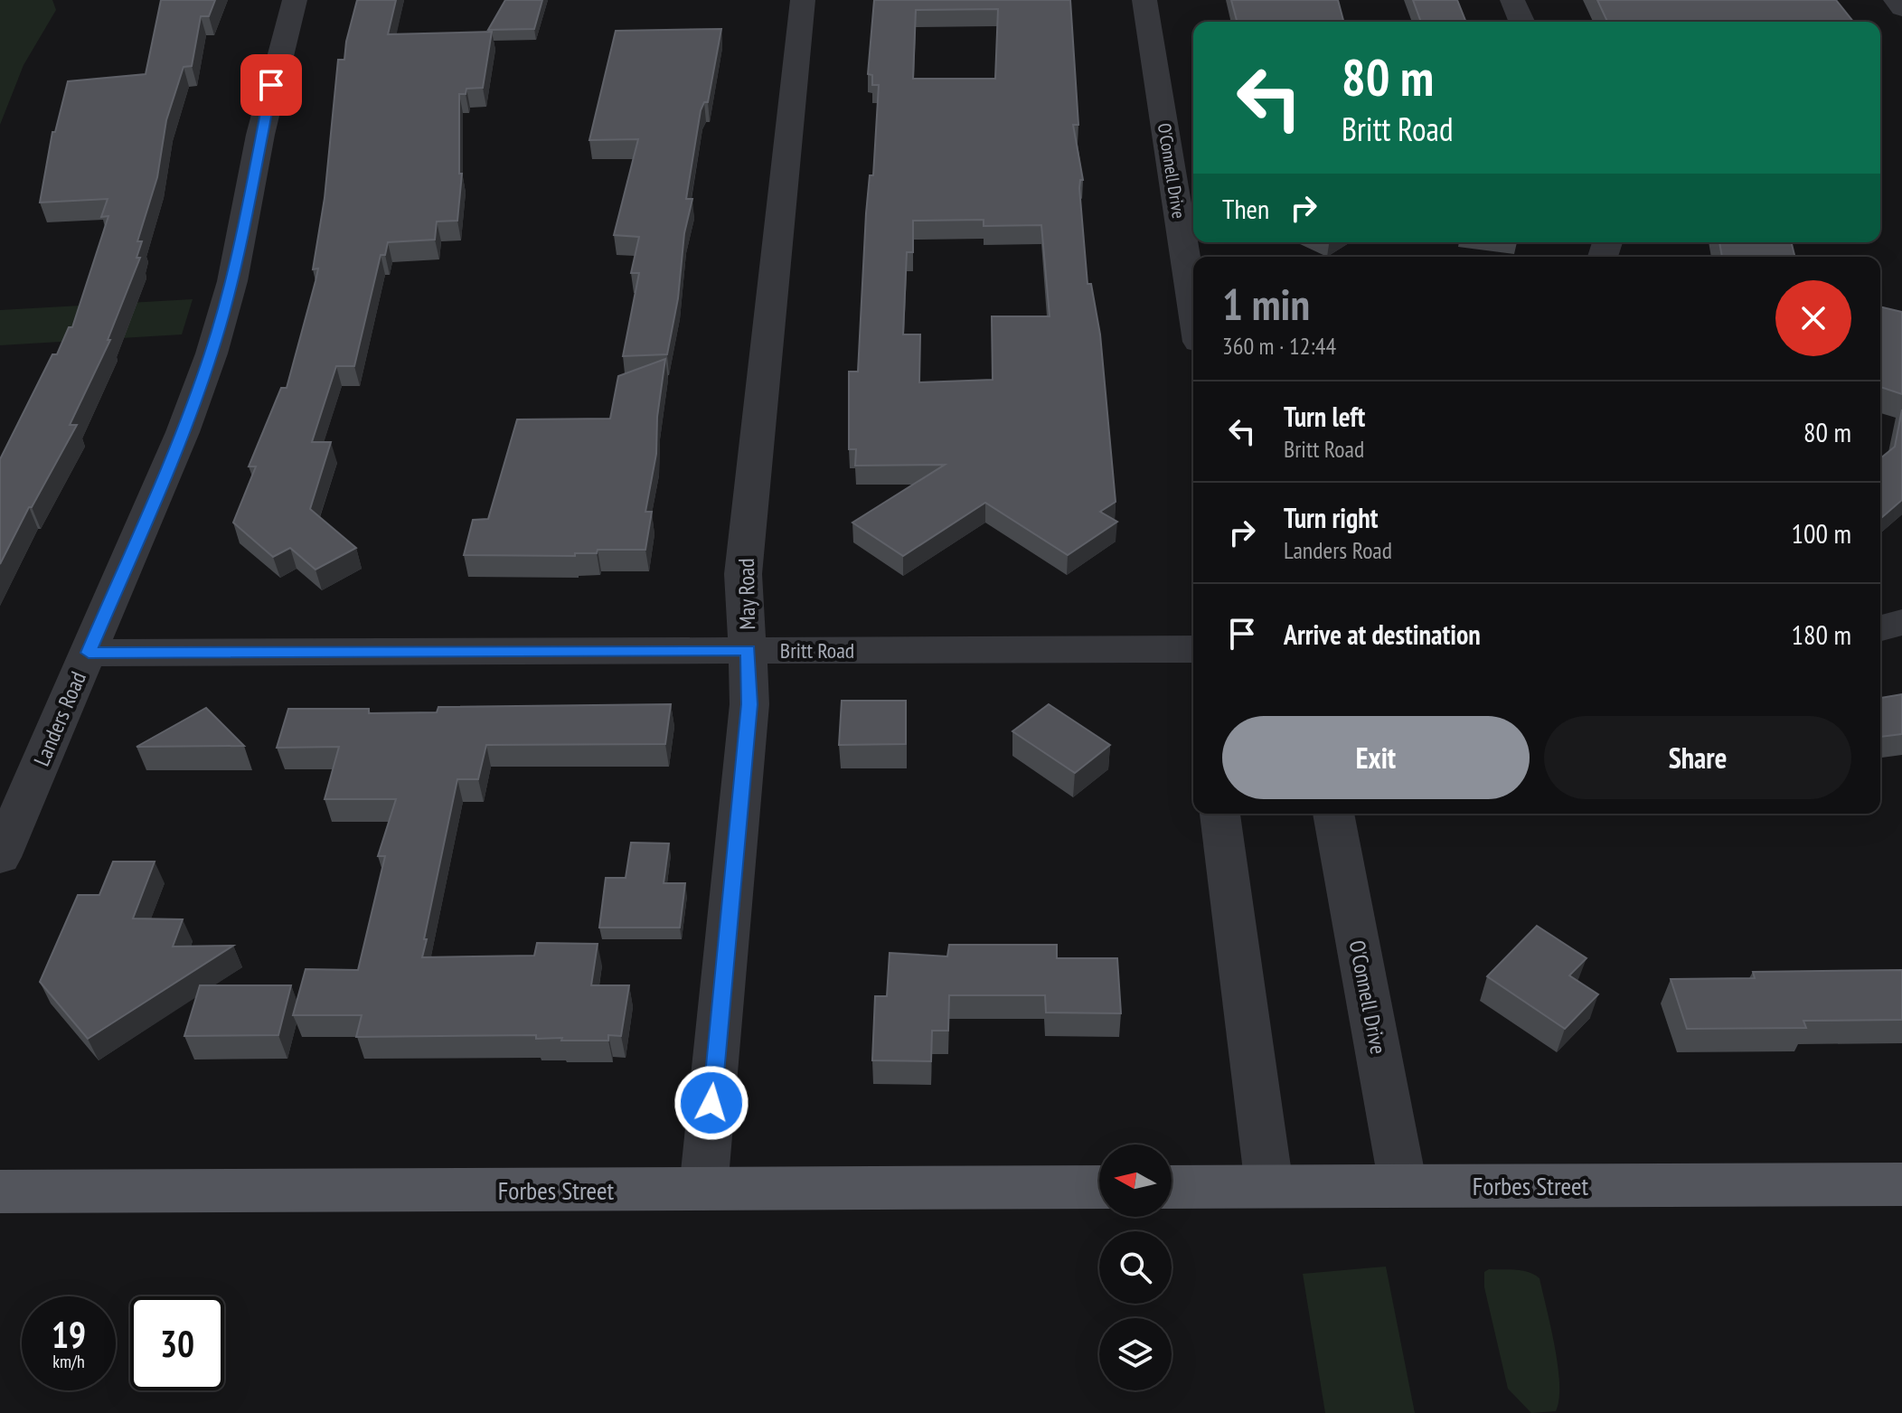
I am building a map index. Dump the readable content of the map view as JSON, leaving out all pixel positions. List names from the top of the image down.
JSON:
{
  "streets": {
    "main road": ["Forbes Street"],
    "street": [
      "O'Connell Drive",
      "May Road",
      "Britt Road",
      "Landers Road"
    ]
  },
  "crossings": [
    ["O'Connell Drive", "Forbes Street"],
    ["May Road", "Britt Road"],
    ["May Road", "Forbes Street"],
    ["Britt Road", "Landers Road"]
  ],
  "north": "left",
  "page": {
    "turn": ["80 m", "Britt Road"],
    "then": "Then",
    "heading": ["1 min", "360 m · 12:44"],
    "list": [
      {
        "name": "Turn left",
        "note": "Britt Road",
        "value": "80 m"
      },
      {
        "name": "Turn right",
        "note": "Landers Road",
        "value": "100 m"
      },
      {
        "name": "Arrive at destination",
        "value": "180 m"
      }
    ],
    "buttons": ["Exit", "Share"],
    "speed": "19 km/h",
    "limit": "30"
  }
}
